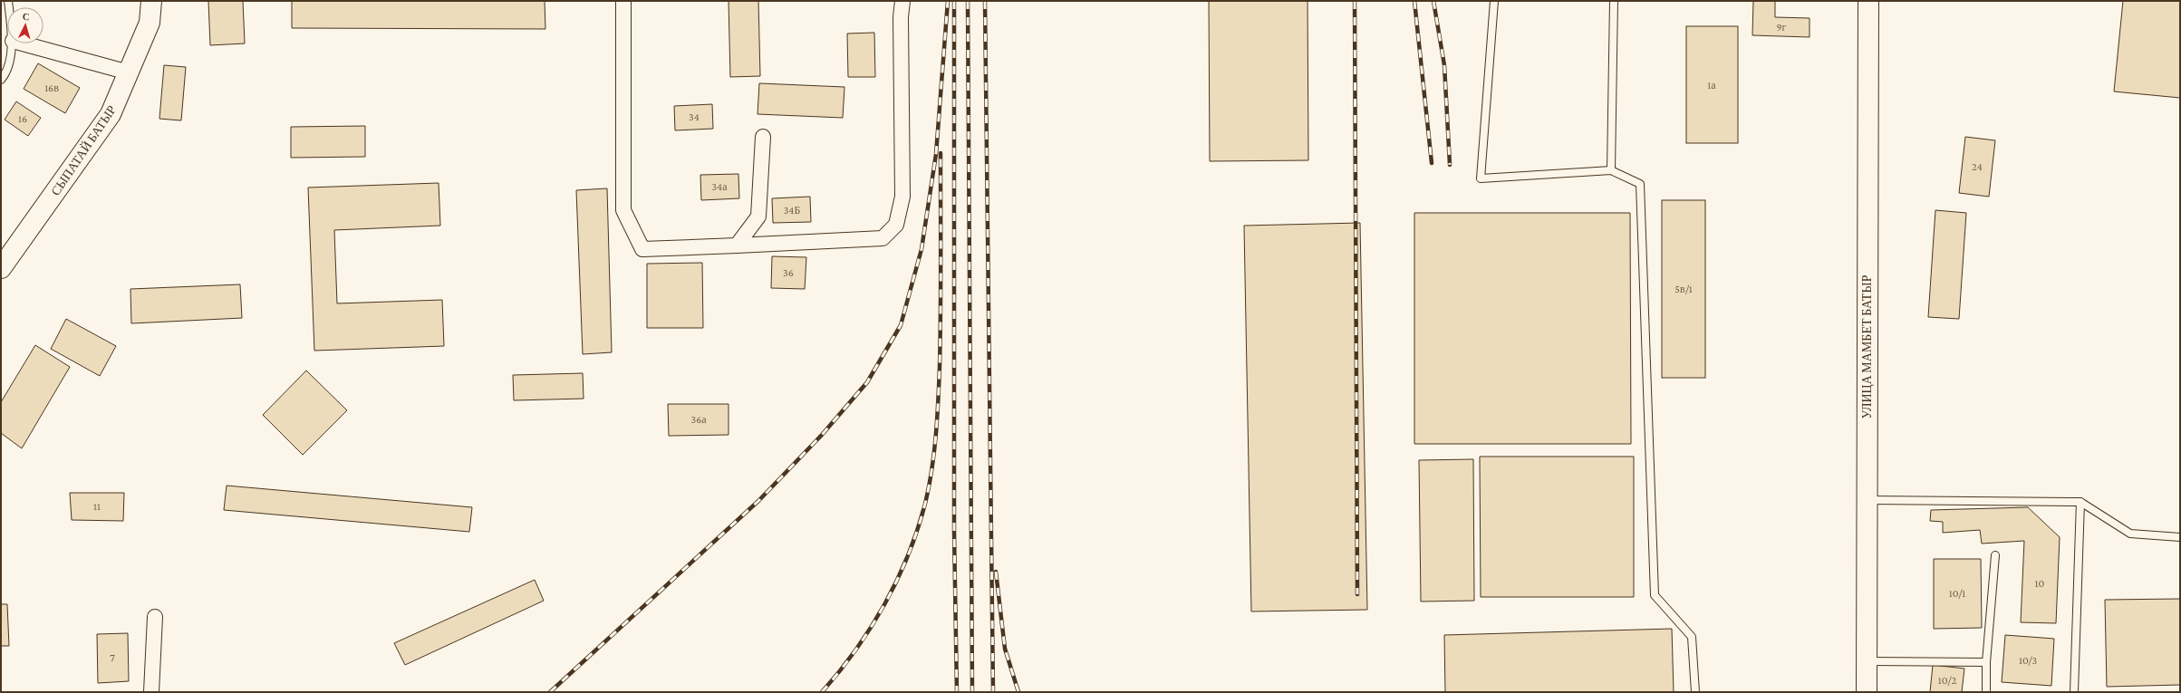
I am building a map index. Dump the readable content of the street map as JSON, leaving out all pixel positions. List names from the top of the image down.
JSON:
{
  "streets": {
    "main road": ["СЫПАТАЙ БАТЫР", "УЛИЦА МАМБЕТ БАТЫР"]
  },
  "house_numbers": [
    "9г",
    "1а",
    "16в",
    "34",
    "16",
    "24",
    "34а",
    "34Б",
    "36",
    "5в/1",
    "36а",
    "11",
    "10",
    "10/1",
    "7",
    "10/3",
    "10/2"
  ],
  "north": "top"
}
